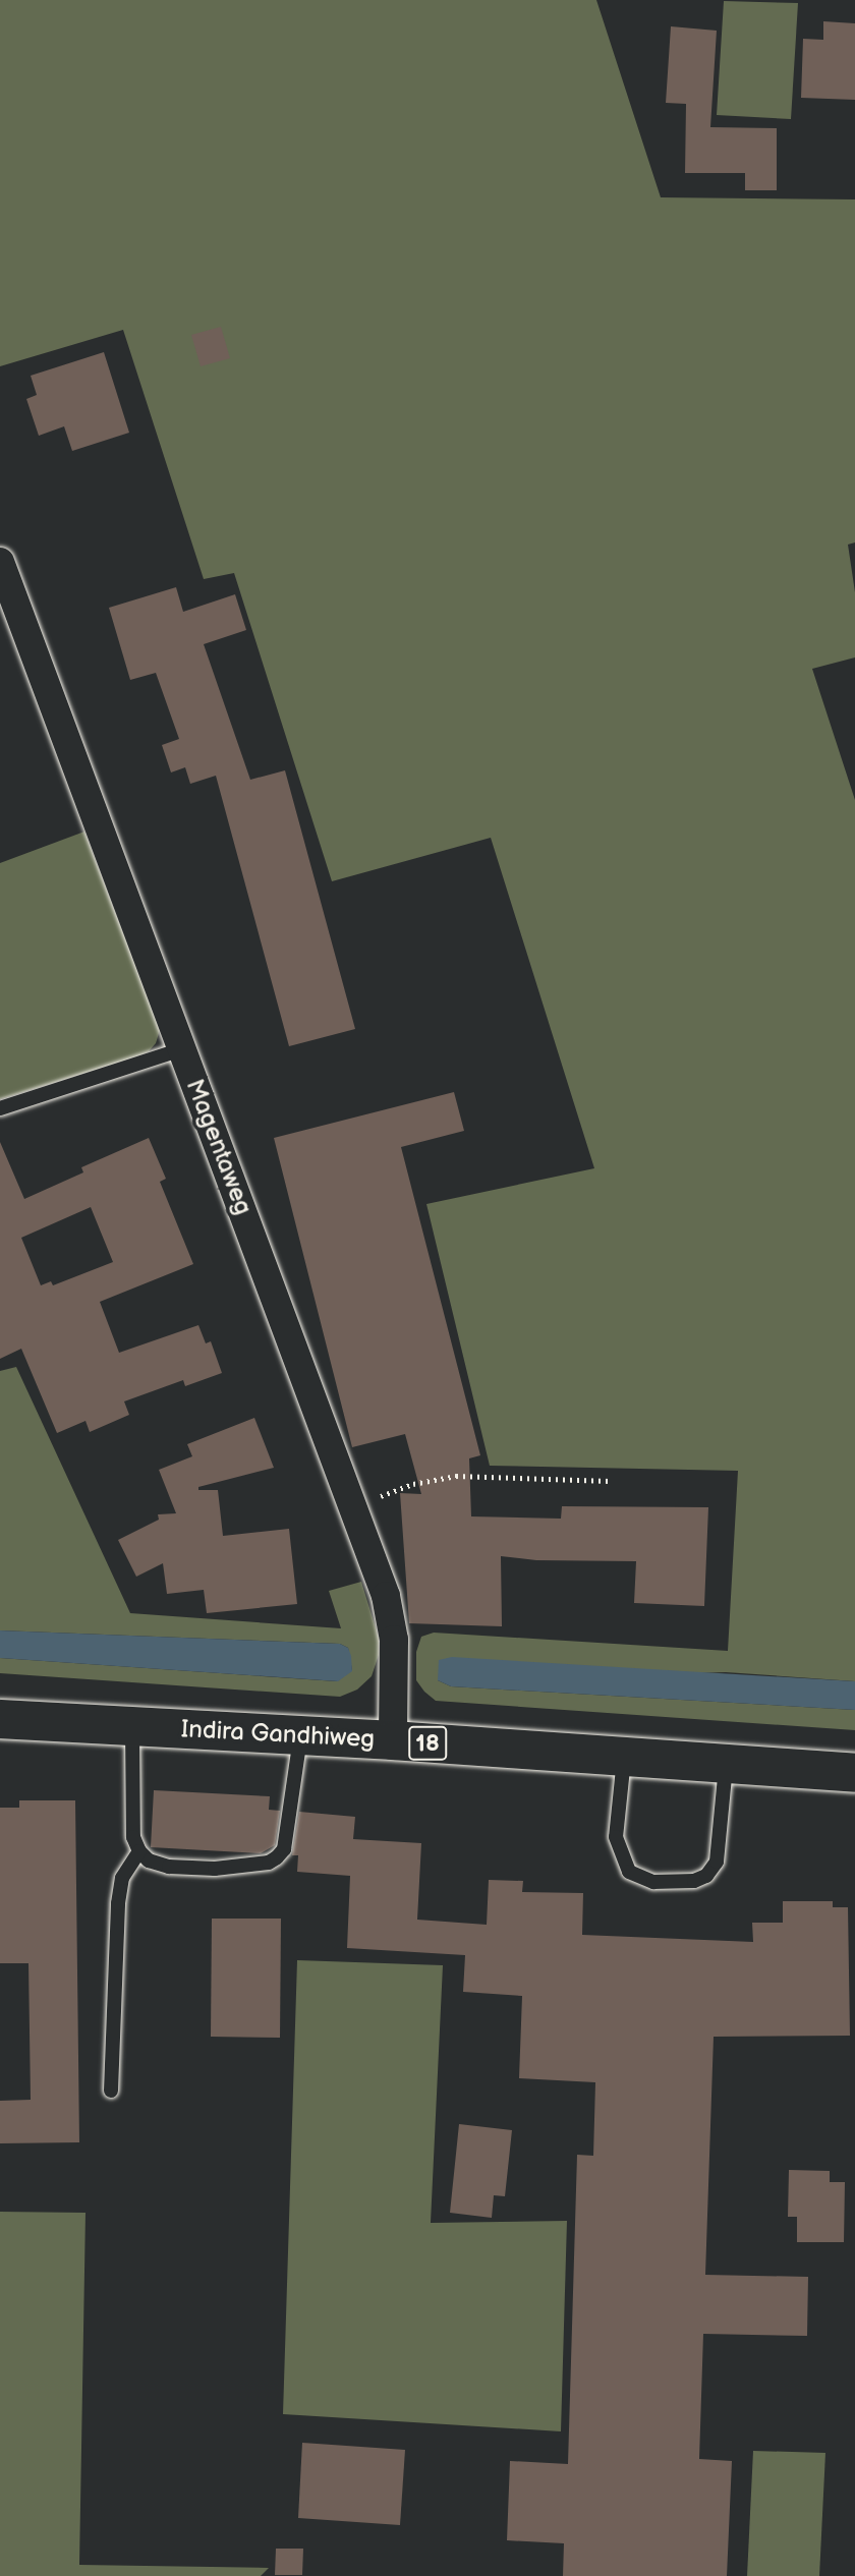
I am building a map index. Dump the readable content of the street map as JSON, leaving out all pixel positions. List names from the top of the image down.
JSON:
{
  "streets": {
    "main road": ["Indira Gandhiweg", "18"],
    "street": ["Magentaweg"]
  },
  "crossings": [
    ["Magentaweg", "Indira Gandhiweg"]
  ]
}
